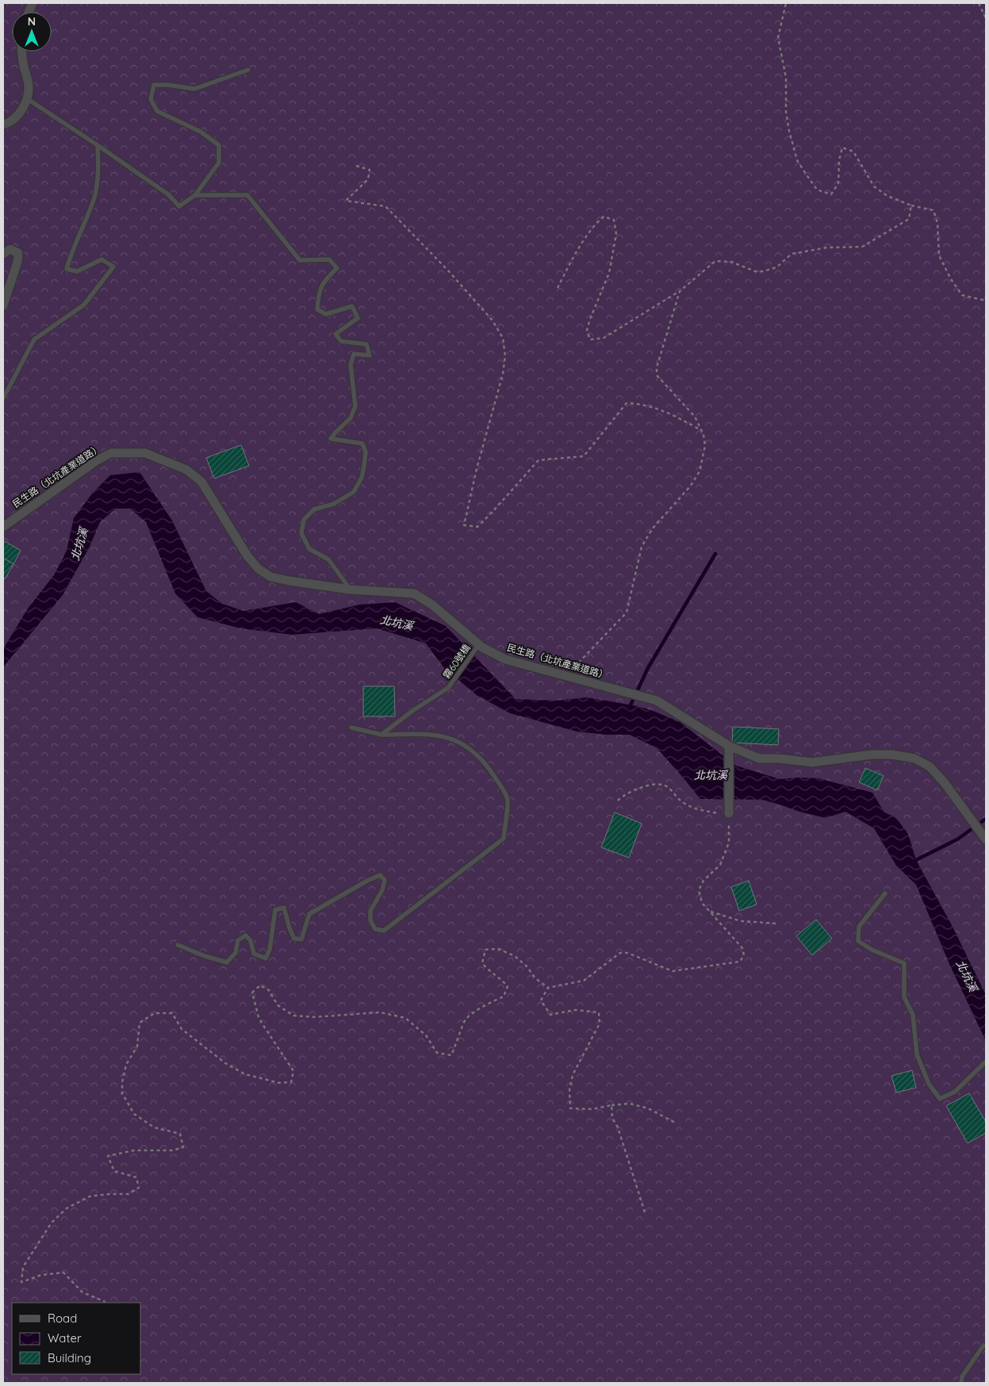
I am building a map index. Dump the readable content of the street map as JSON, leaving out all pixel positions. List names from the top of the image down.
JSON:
{
  "streets": {
    "street": ["民生路（北坑產業道路）"],
    "lane": ["霧60號橋"]
  },
  "crossings": [
    ["民生路（北坑產業道路）", "霧60號橋"]
  ],
  "water": ["北坑溪"],
  "legend": ["Road", "Water", "Building"],
  "north": "top"
}
